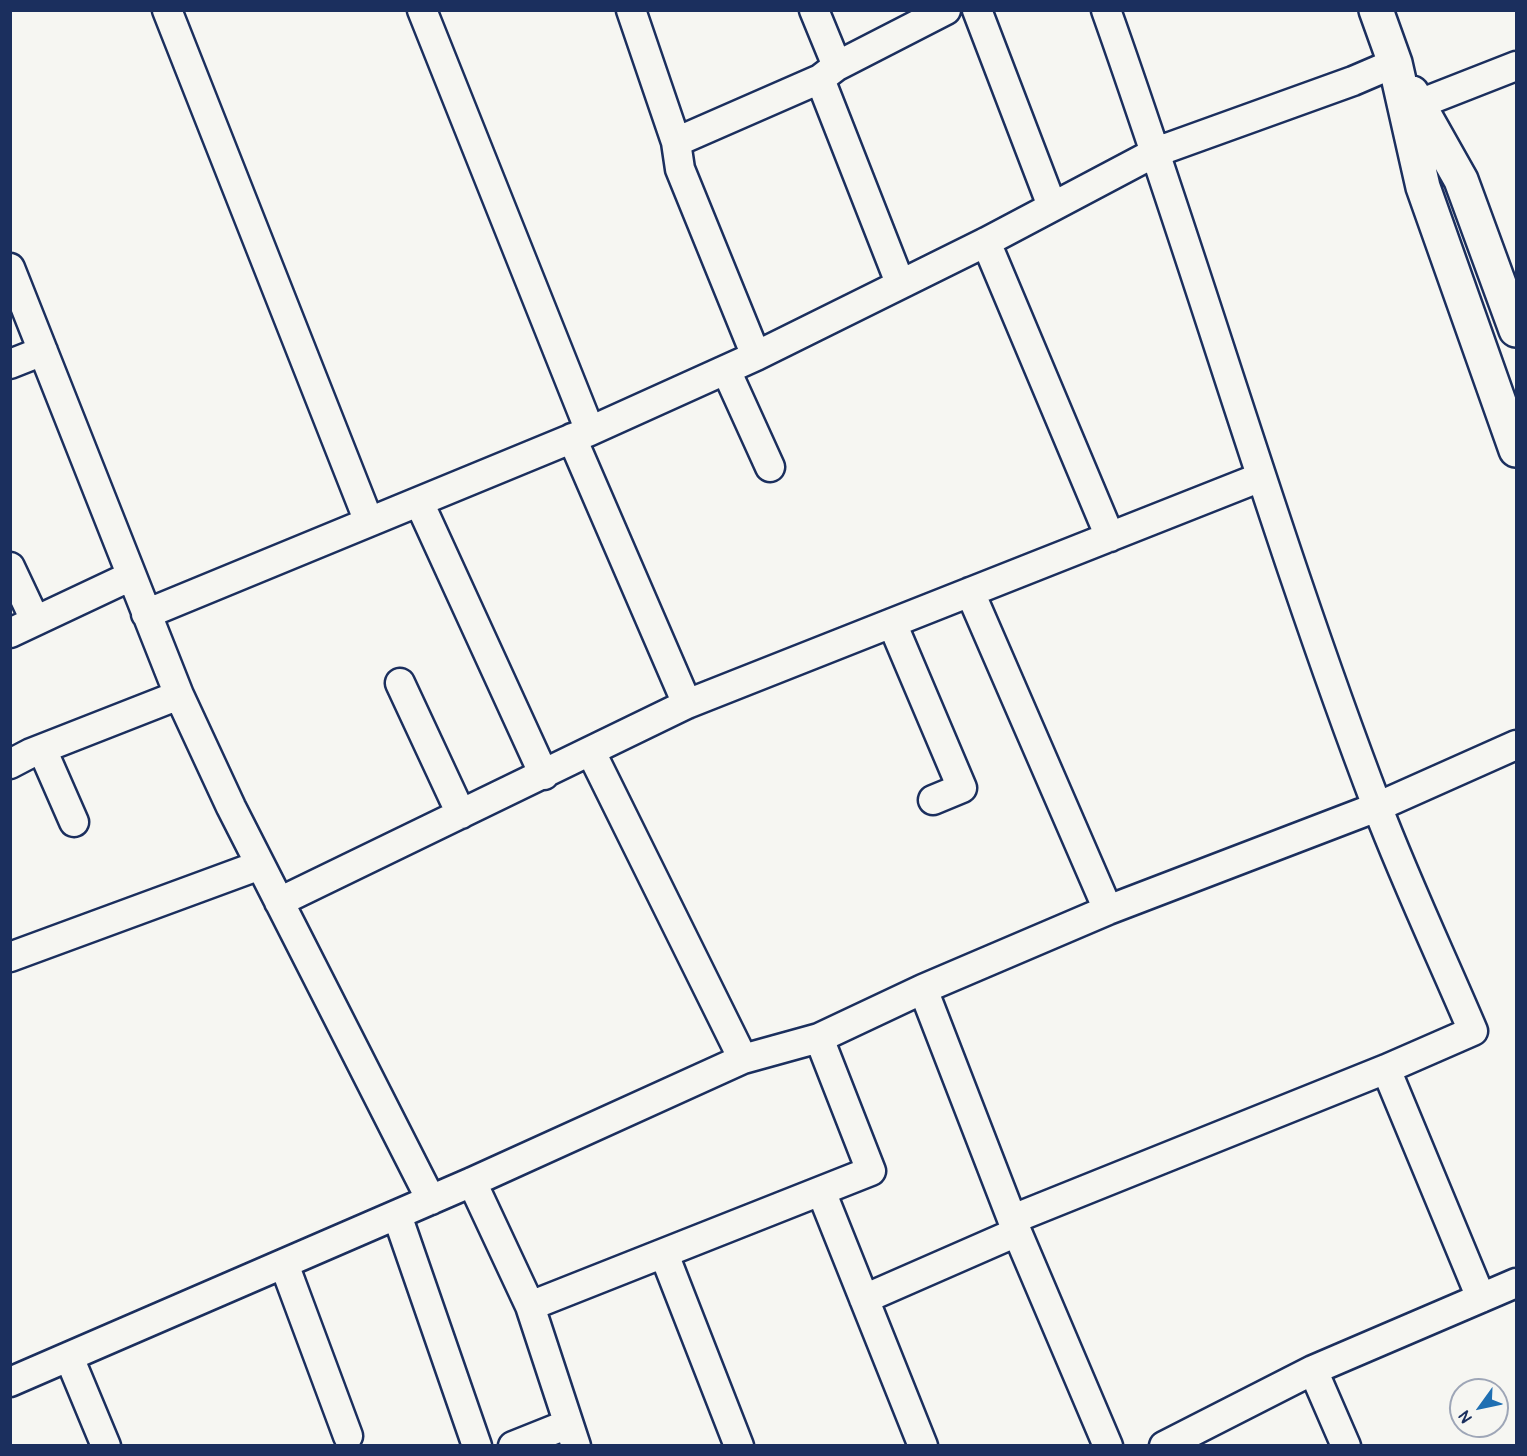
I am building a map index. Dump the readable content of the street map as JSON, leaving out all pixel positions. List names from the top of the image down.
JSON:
{
  "north": "bottom left"
}
